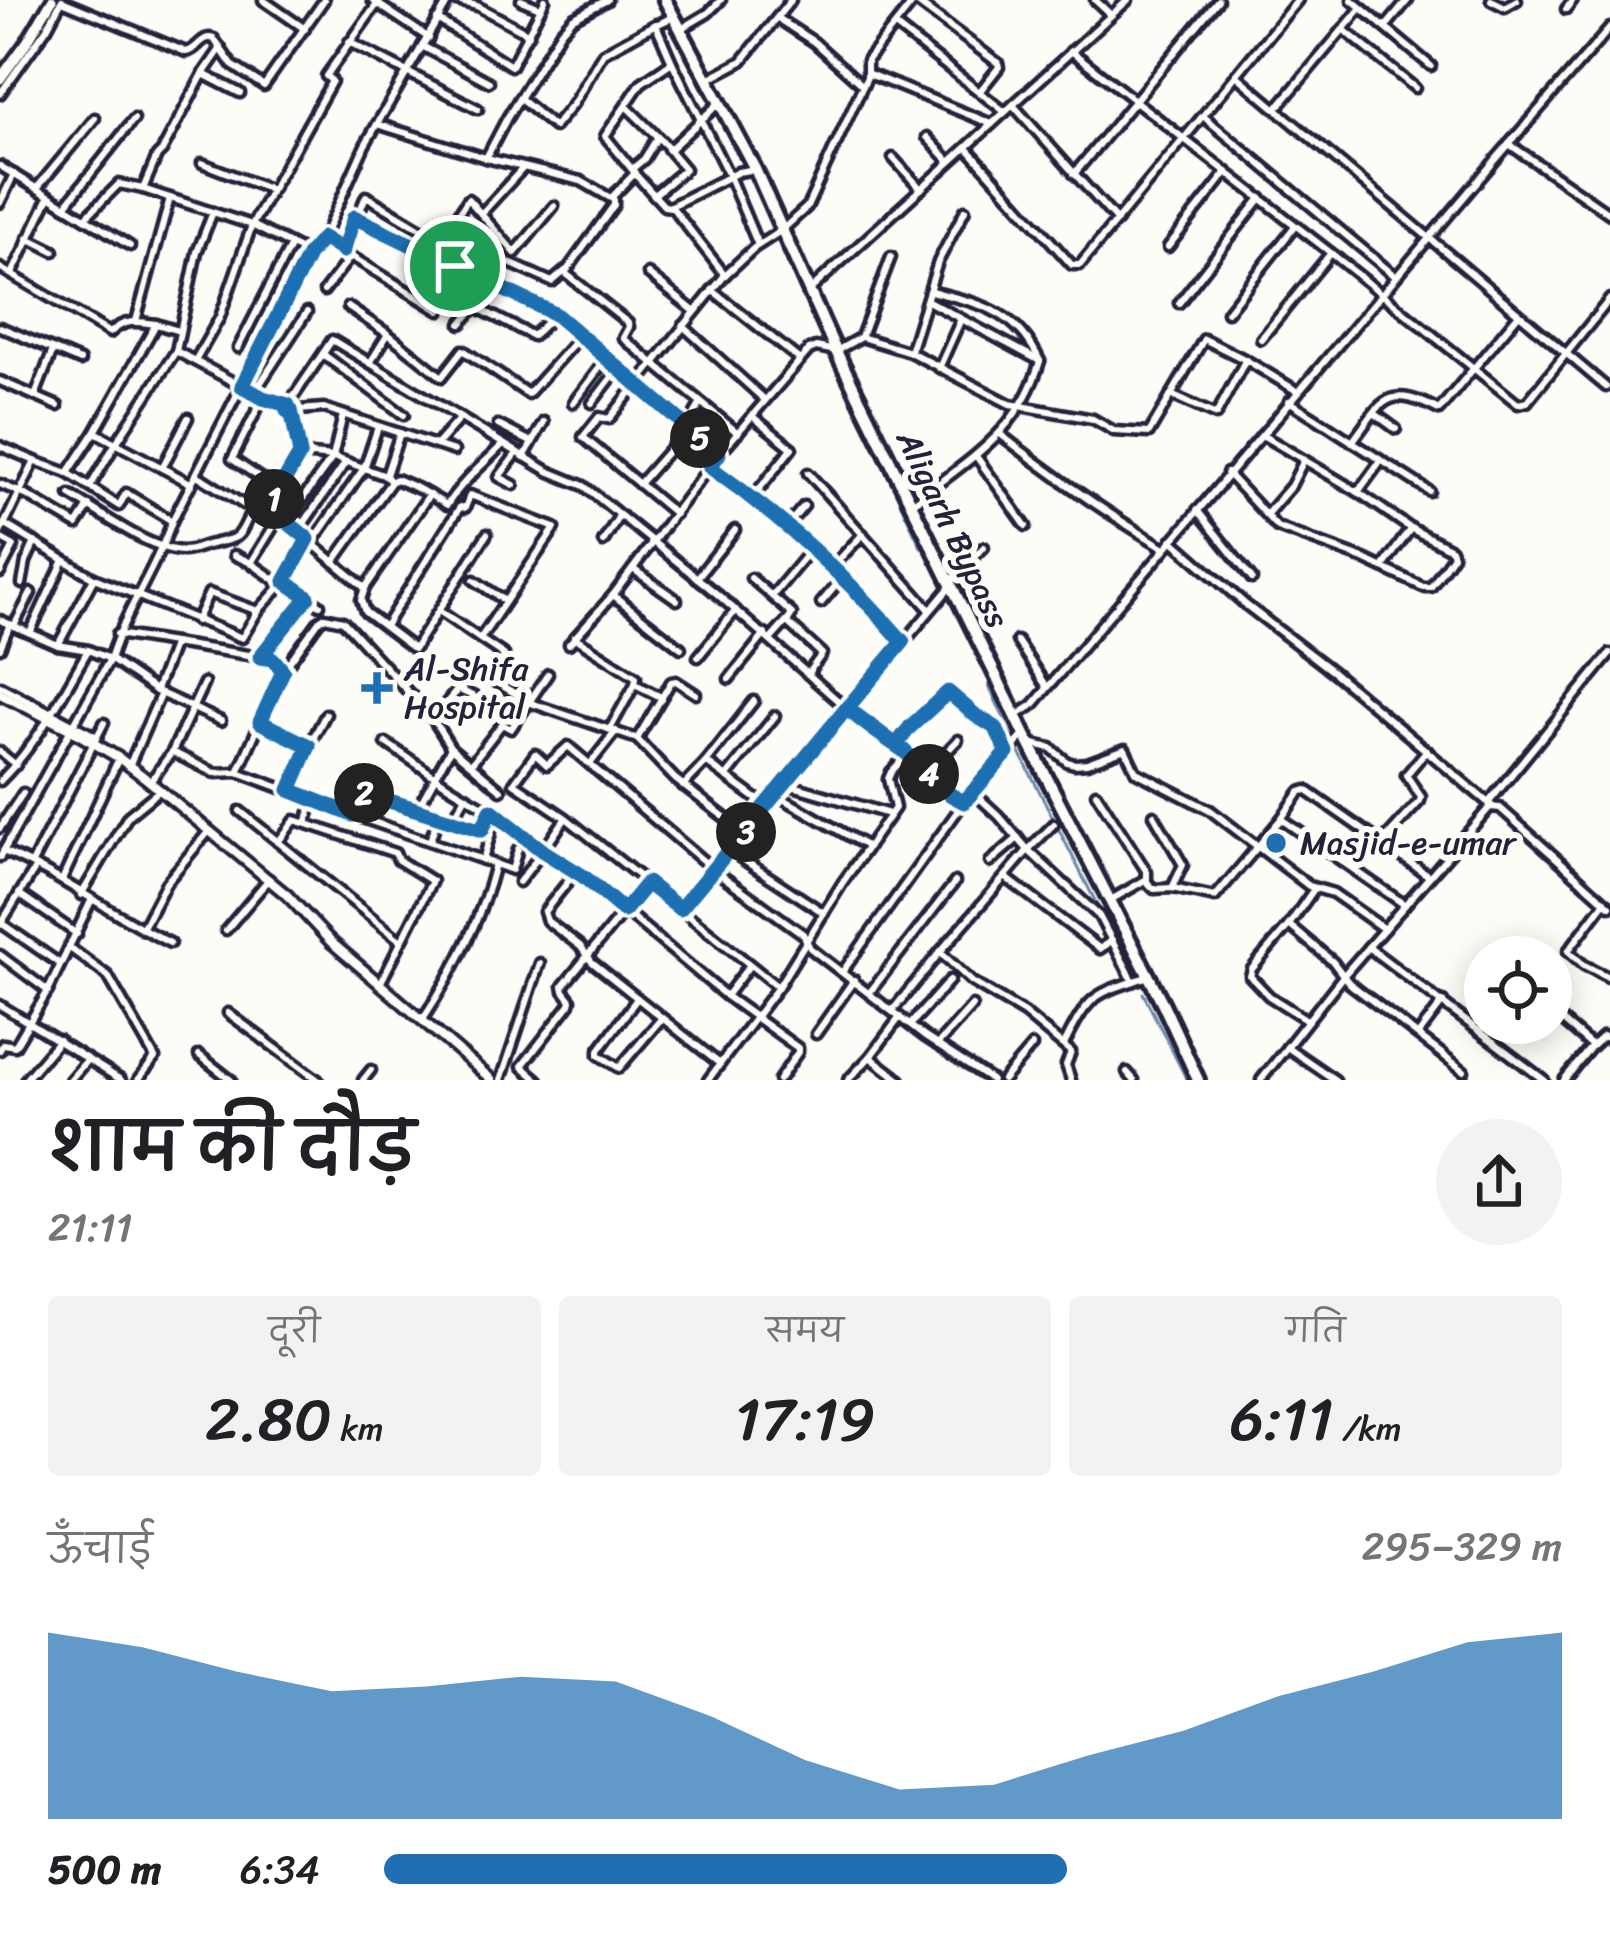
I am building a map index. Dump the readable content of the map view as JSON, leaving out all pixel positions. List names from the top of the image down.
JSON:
{
  "streets": {
    "highway": ["Aligarh Bypass"]
  },
  "places": {
    "health": ["Al-Shifa Hospital"],
    "other": ["Masjid-e-umar"]
  },
  "page": {
    "pins": [
      "5",
      "1",
      "4",
      "2",
      "3"
    ],
    "heading": ["शाम की दौड़", "21:11"],
    "stats": [
      ["दूरी", "2.80 km"],
      ["समय", "17:19"],
      ["गति", "6:11 /km"]
    ],
    "chart": ["ऊँचाई", "295–329 m"],
    "list": [
      {
        "name": "500 m",
        "note": "6:34"
      }
    ]
  }
}
